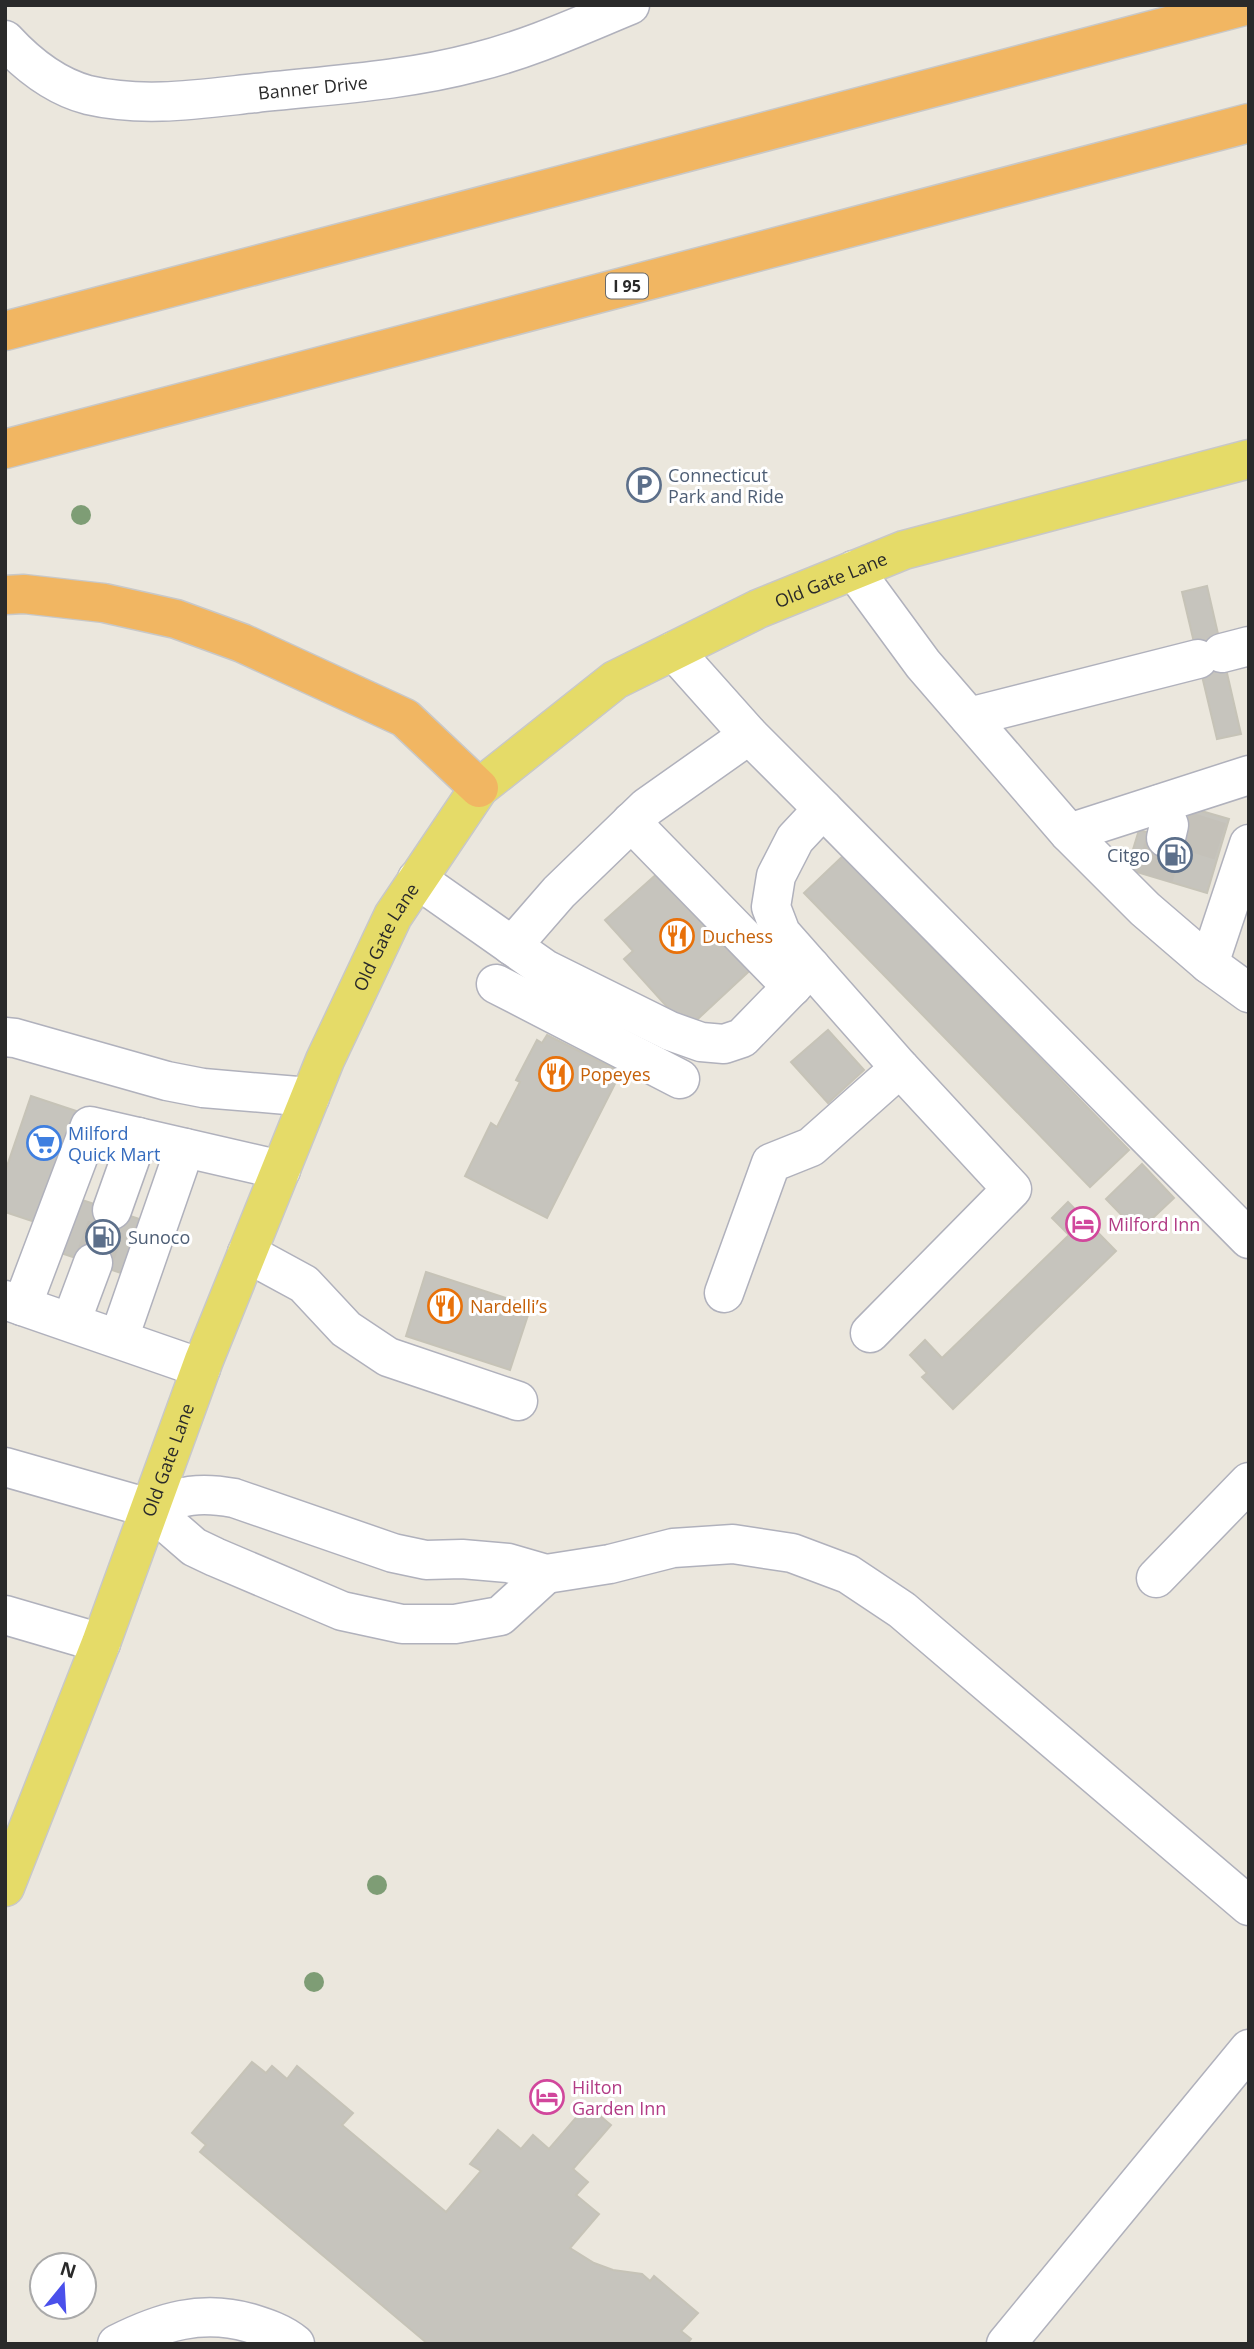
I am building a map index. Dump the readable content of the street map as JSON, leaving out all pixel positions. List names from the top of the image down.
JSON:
{
  "streets": {
    "highway": ["I 95"],
    "main road": ["Old Gate Lane"],
    "street": ["Banner Drive"]
  },
  "places": {
    "parking": ["Connecticut Park and Ride"],
    "fuel station": ["Citgo", "Sunoco"],
    "restaurant": ["Duchess", "Popeyes", "Nardelli’s"],
    "supermarket": ["Milford Quick Mart"],
    "hotel": ["Milford Inn", "Hilton Garden Inn"]
  },
  "north": "top"
}
